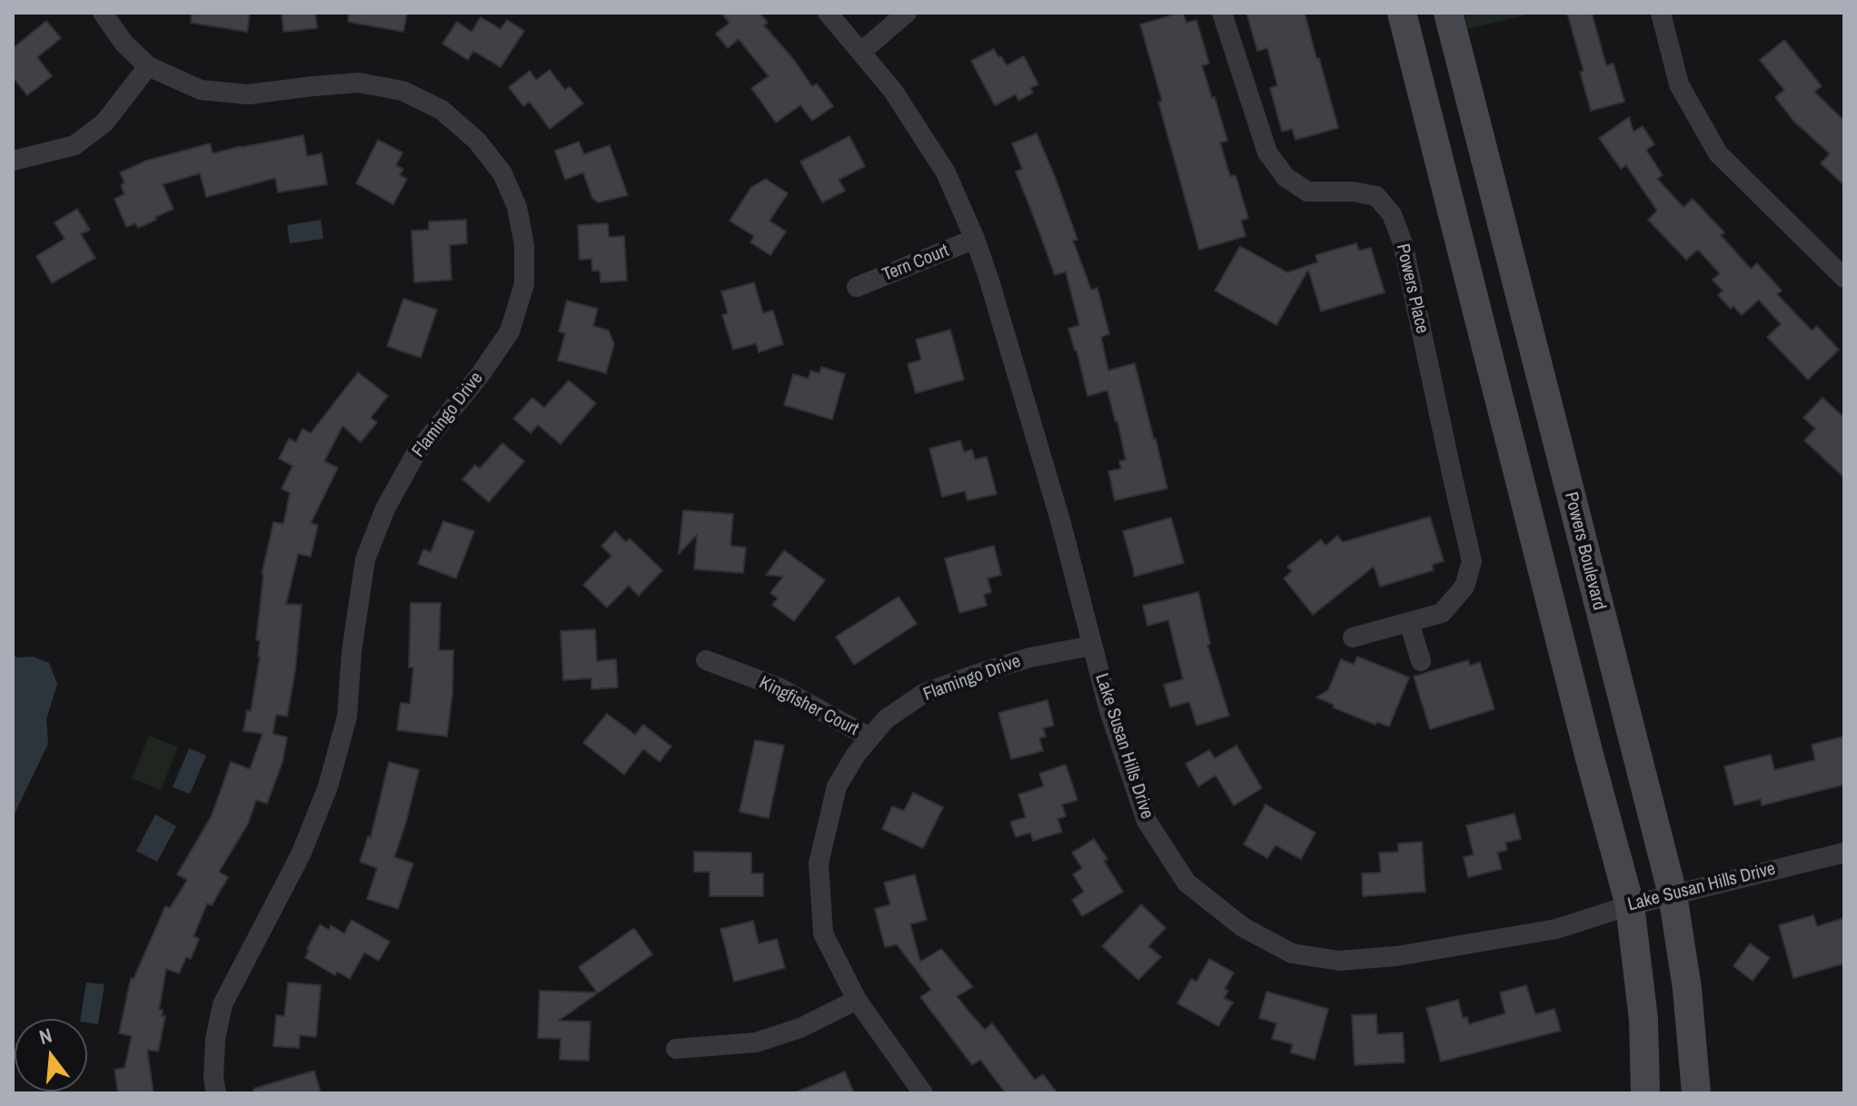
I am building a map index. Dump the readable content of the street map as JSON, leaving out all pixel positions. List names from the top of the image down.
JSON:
{
  "streets": {
    "main road": ["Powers Boulevard"],
    "street": [
      "Tern Court",
      "Powers Place",
      "Flamingo Drive",
      "Kingfisher Court",
      "Lake Susan Hills Drive"
    ]
  },
  "crossings": [
    ["Tern Court", "Lake Susan Hills Drive"],
    ["Flamingo Drive", "Kingfisher Court"],
    ["Flamingo Drive", "Lake Susan Hills Drive"],
    ["Powers Boulevard", "Lake Susan Hills Drive"]
  ],
  "north": "top"
}
